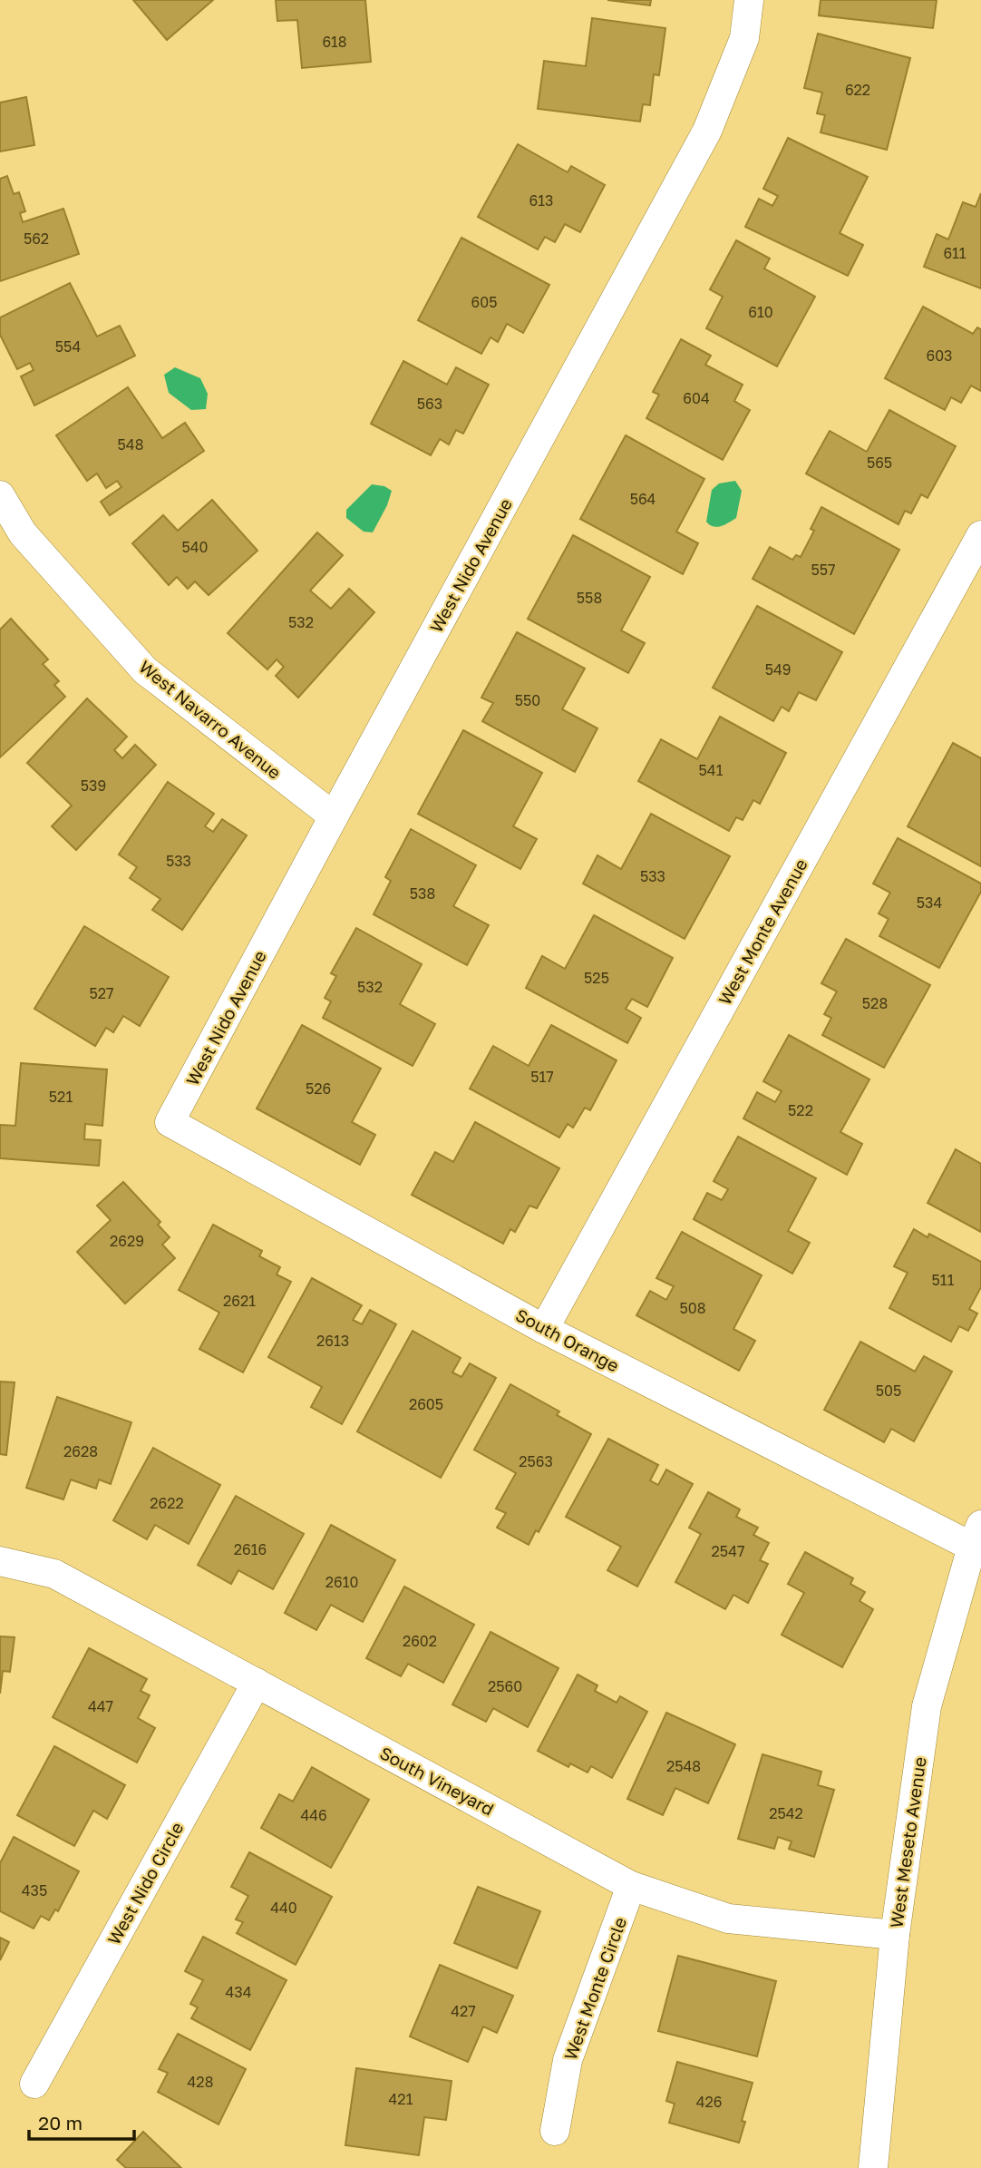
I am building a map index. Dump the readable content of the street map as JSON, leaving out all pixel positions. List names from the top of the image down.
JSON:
{
  "streets": {
    "street": [
      "West Nido Avenue",
      "West Navarro Avenue",
      "West Monte Avenue",
      "South Orange",
      "South Vineyard",
      "West Meseto Avenue",
      "West Nido Circle",
      "West Monte Circle"
    ]
  },
  "crossings": [
    ["West Nido Avenue", "West Navarro Avenue"],
    ["West Nido Avenue", "South Orange"],
    ["West Monte Avenue", "South Orange"],
    ["South Orange", "West Meseto Avenue"],
    ["South Vineyard", "West Meseto Avenue"],
    ["South Vineyard", "West Nido Circle"],
    ["South Vineyard", "West Monte Circle"]
  ],
  "house_numbers": [
    "618",
    "622",
    "613",
    "562",
    "611",
    "605",
    "610",
    "554",
    "603",
    "604",
    "563",
    "548",
    "565",
    "564",
    "540",
    "557",
    "558",
    "532",
    "549",
    "550",
    "541",
    "539",
    "533",
    "533",
    "538",
    "534",
    "525",
    "532",
    "527",
    "528",
    "517",
    "526",
    "521",
    "522",
    "2629",
    "511",
    "2621",
    "508",
    "2613",
    "505",
    "2605",
    "2628",
    "2563",
    "2622",
    "2616",
    "2547",
    "2610",
    "2602",
    "2560",
    "447",
    "2548",
    "2542",
    "446",
    "435",
    "440",
    "434",
    "427",
    "428",
    "421",
    "426"
  ],
  "scale_bar": "20 m"
}
